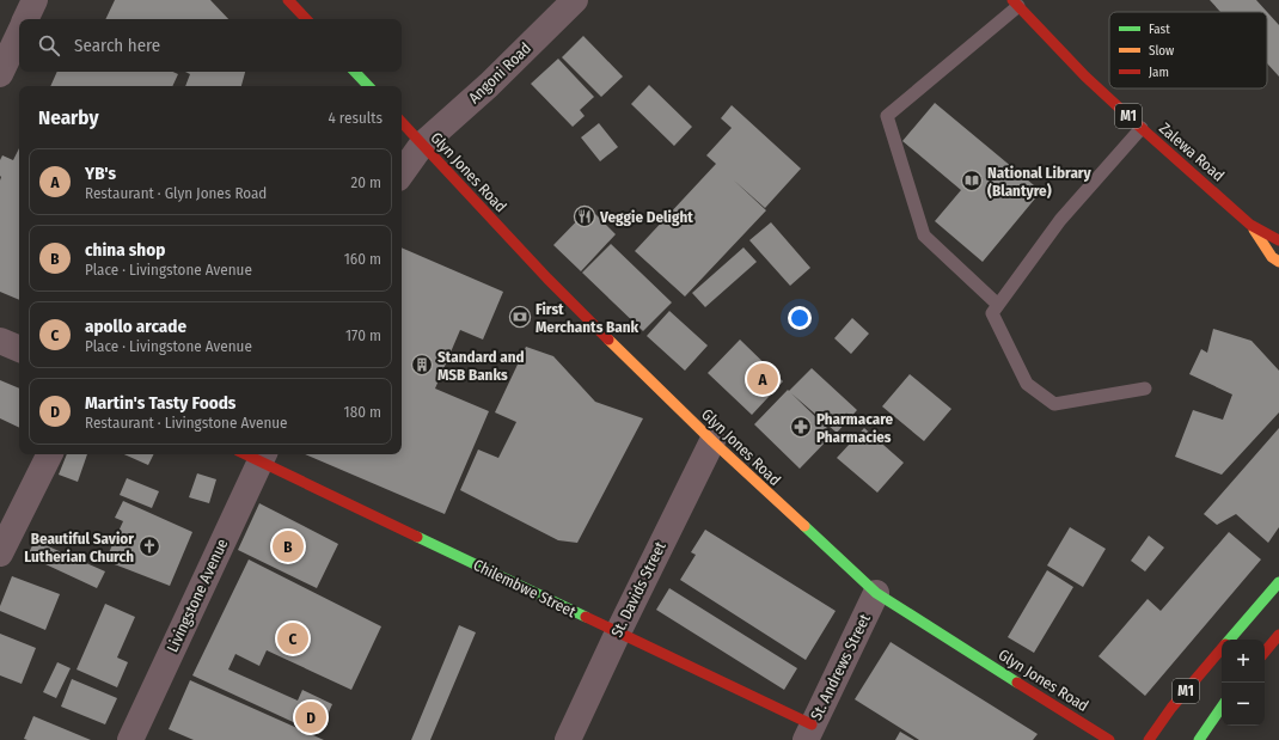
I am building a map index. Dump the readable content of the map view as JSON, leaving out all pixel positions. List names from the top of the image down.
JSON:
{
  "streets": {
    "main road": [
      "M1",
      "Zalewa Road",
      "Glyn Jones Road",
      "Chilembwe Street"
    ],
    "street": [
      "Angoni Road",
      "St. Davids Street",
      "Livingstone Avenue",
      "St. Andrews Street"
    ]
  },
  "crossings": [
    ["Angoni Road", "Glyn Jones Road"],
    ["Glyn Jones Road", "St. Davids Street"],
    ["Glyn Jones Road", "St. Andrews Street"],
    ["Chilembwe Street", "St. Davids Street"],
    ["Chilembwe Street", "Livingstone Avenue"],
    ["Chilembwe Street", "St. Andrews Street"]
  ],
  "places": {
    "library": ["National Library (Blantyre)"],
    "restaurant": ["Veggie Delight"],
    "bank": ["First Merchants Bank"],
    "building": ["Standard and MSB Banks"],
    "pharmacy": ["Pharmacare Pharmacies"],
    "church": ["Beautiful Savior Lutherian Church"]
  },
  "legend": ["Fast", "Slow", "Jam"],
  "page": {
    "search": "Search here",
    "heading": ["Nearby", "4 results"],
    "list": [
      {
        "mark": "A",
        "name": "YB's",
        "note": "Restaurant · Glyn Jones Road",
        "value": "20 m"
      },
      {
        "mark": "B",
        "name": "china shop",
        "note": "Place · Livingstone Avenue",
        "value": "160 m"
      },
      {
        "mark": "C",
        "name": "apollo arcade",
        "note": "Place · Livingstone Avenue",
        "value": "170 m"
      },
      {
        "mark": "D",
        "name": "Martin's Tasty Foods",
        "note": "Restaurant · Livingstone Avenue",
        "value": "180 m"
      }
    ],
    "pins": [
      "A",
      "B",
      "C",
      "D"
    ],
    "map_buttons": ["+", "−"]
  }
}
